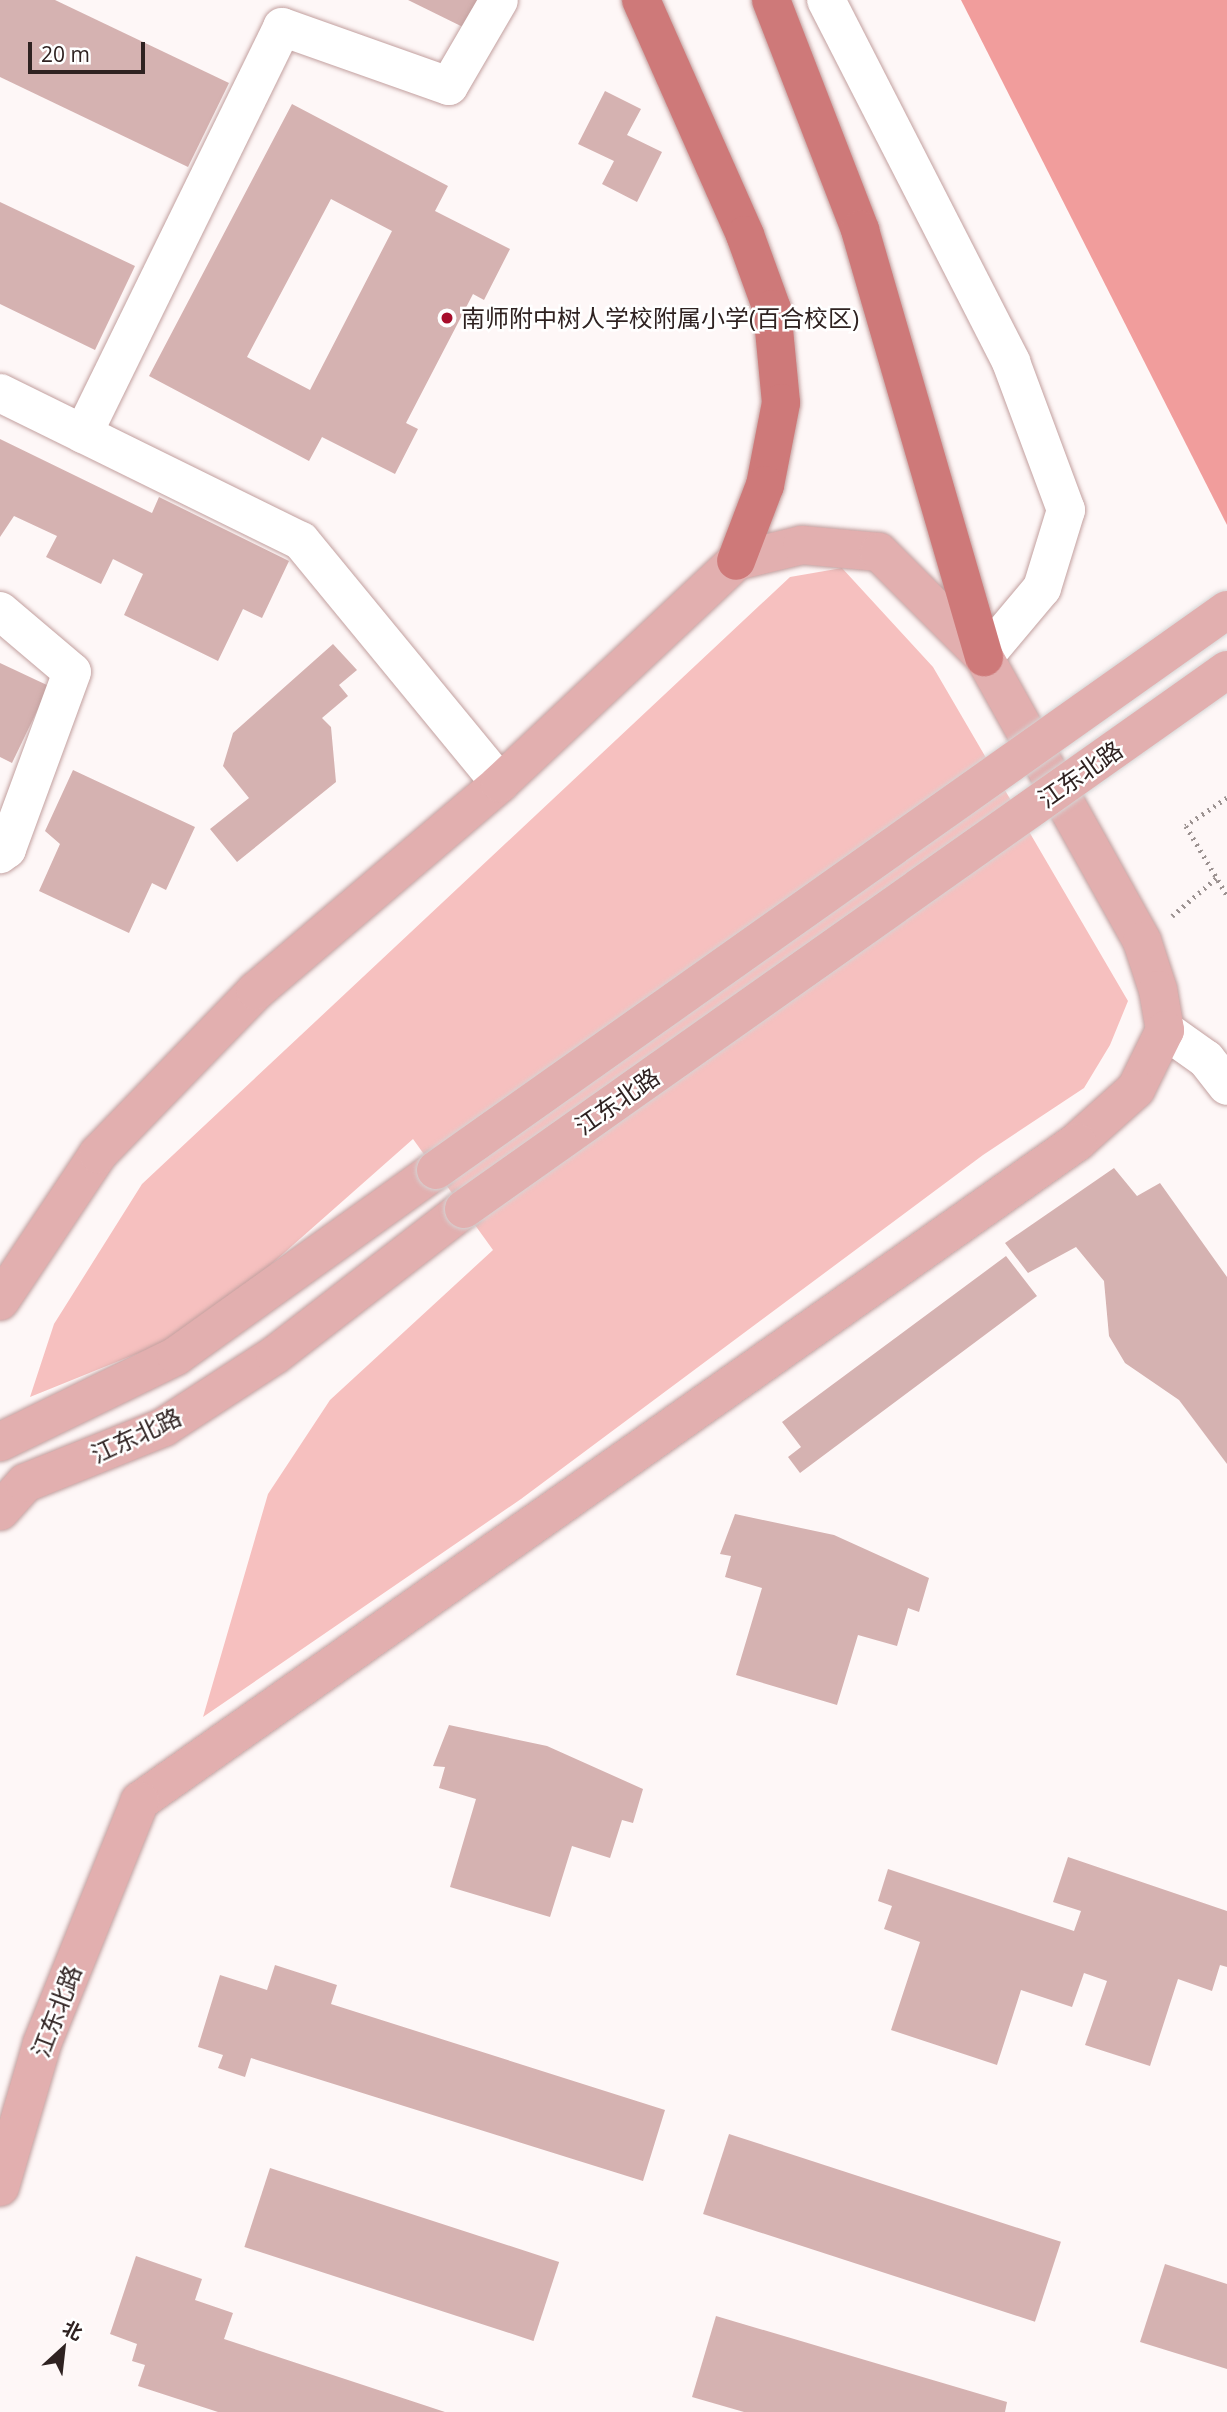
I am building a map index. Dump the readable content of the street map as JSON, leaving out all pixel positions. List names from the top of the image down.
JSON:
{
  "streets": {
    "main road": ["江东北路"]
  },
  "places": ["南师附中树人学校附属小学(百合校区)"],
  "scale_bar": "20 m",
  "north": "top right"
}
